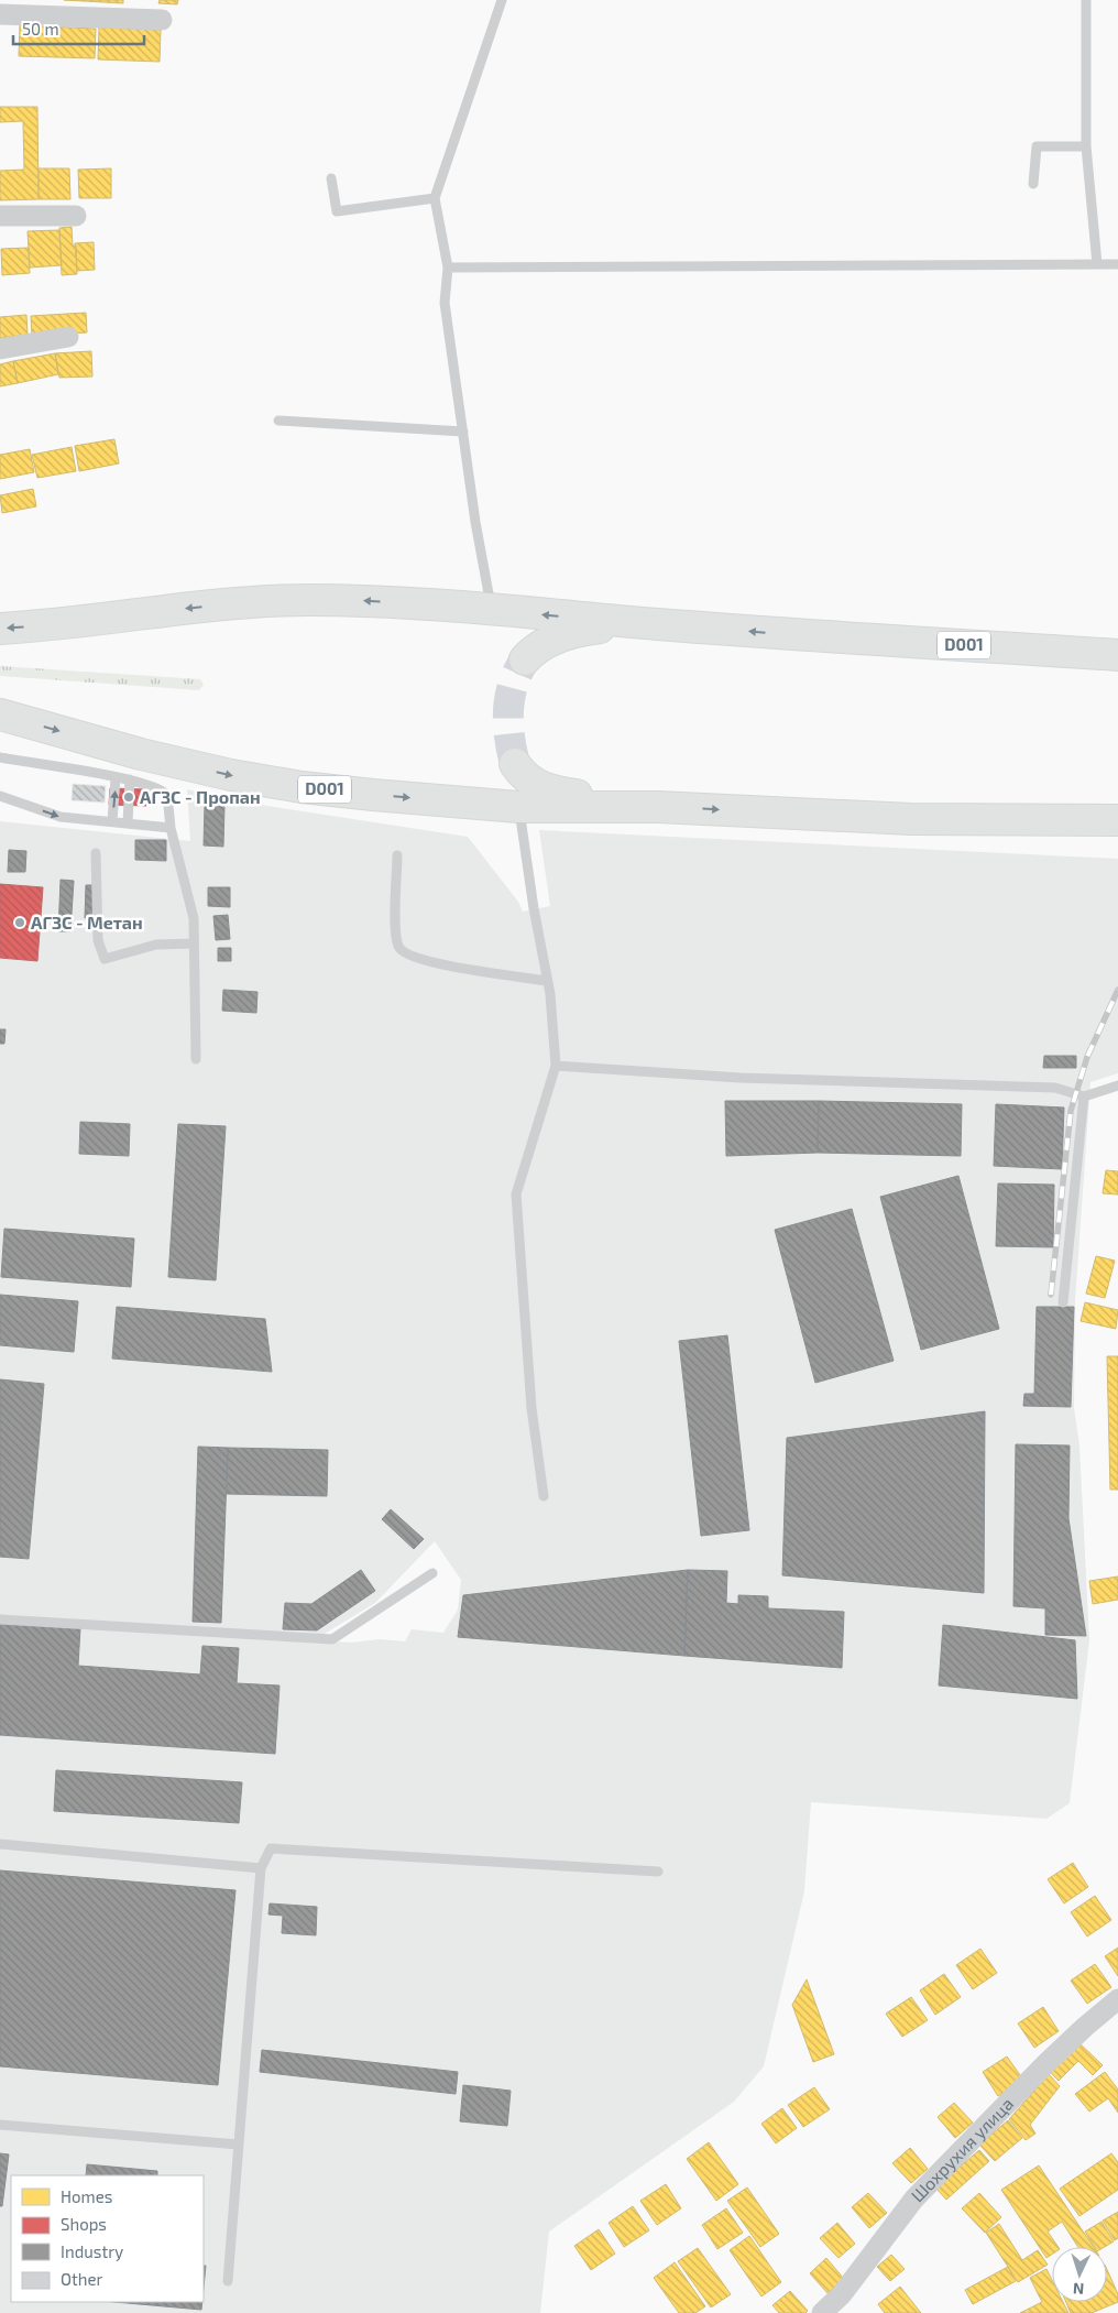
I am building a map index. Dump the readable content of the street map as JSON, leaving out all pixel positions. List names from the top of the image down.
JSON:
{
  "streets": {
    "highway": ["D001"],
    "street": ["Шохрухия улица"]
  },
  "places": ["АГЗС - Пропан", "АГЗС - Метан"],
  "legend": [
    "Homes",
    "Shops",
    "Industry",
    "Other"
  ],
  "scale_bar": "50 m",
  "north": "bottom"
}
